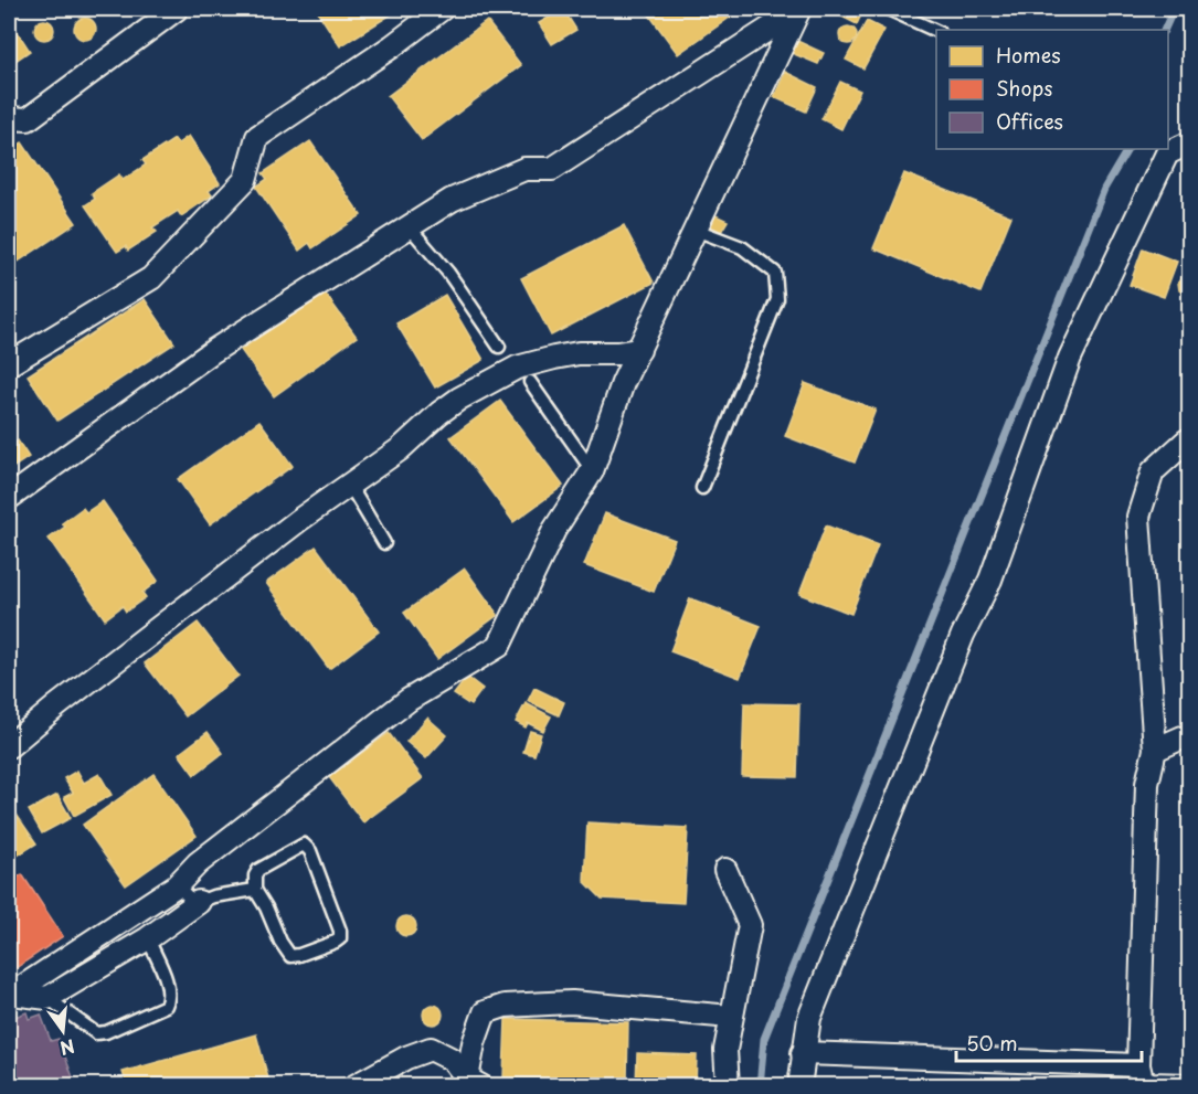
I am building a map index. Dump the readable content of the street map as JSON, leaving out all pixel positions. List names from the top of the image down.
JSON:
{
  "legend": ["Homes", "Shops", "Offices"],
  "scale_bar": "50 m",
  "north": "bottom"
}
